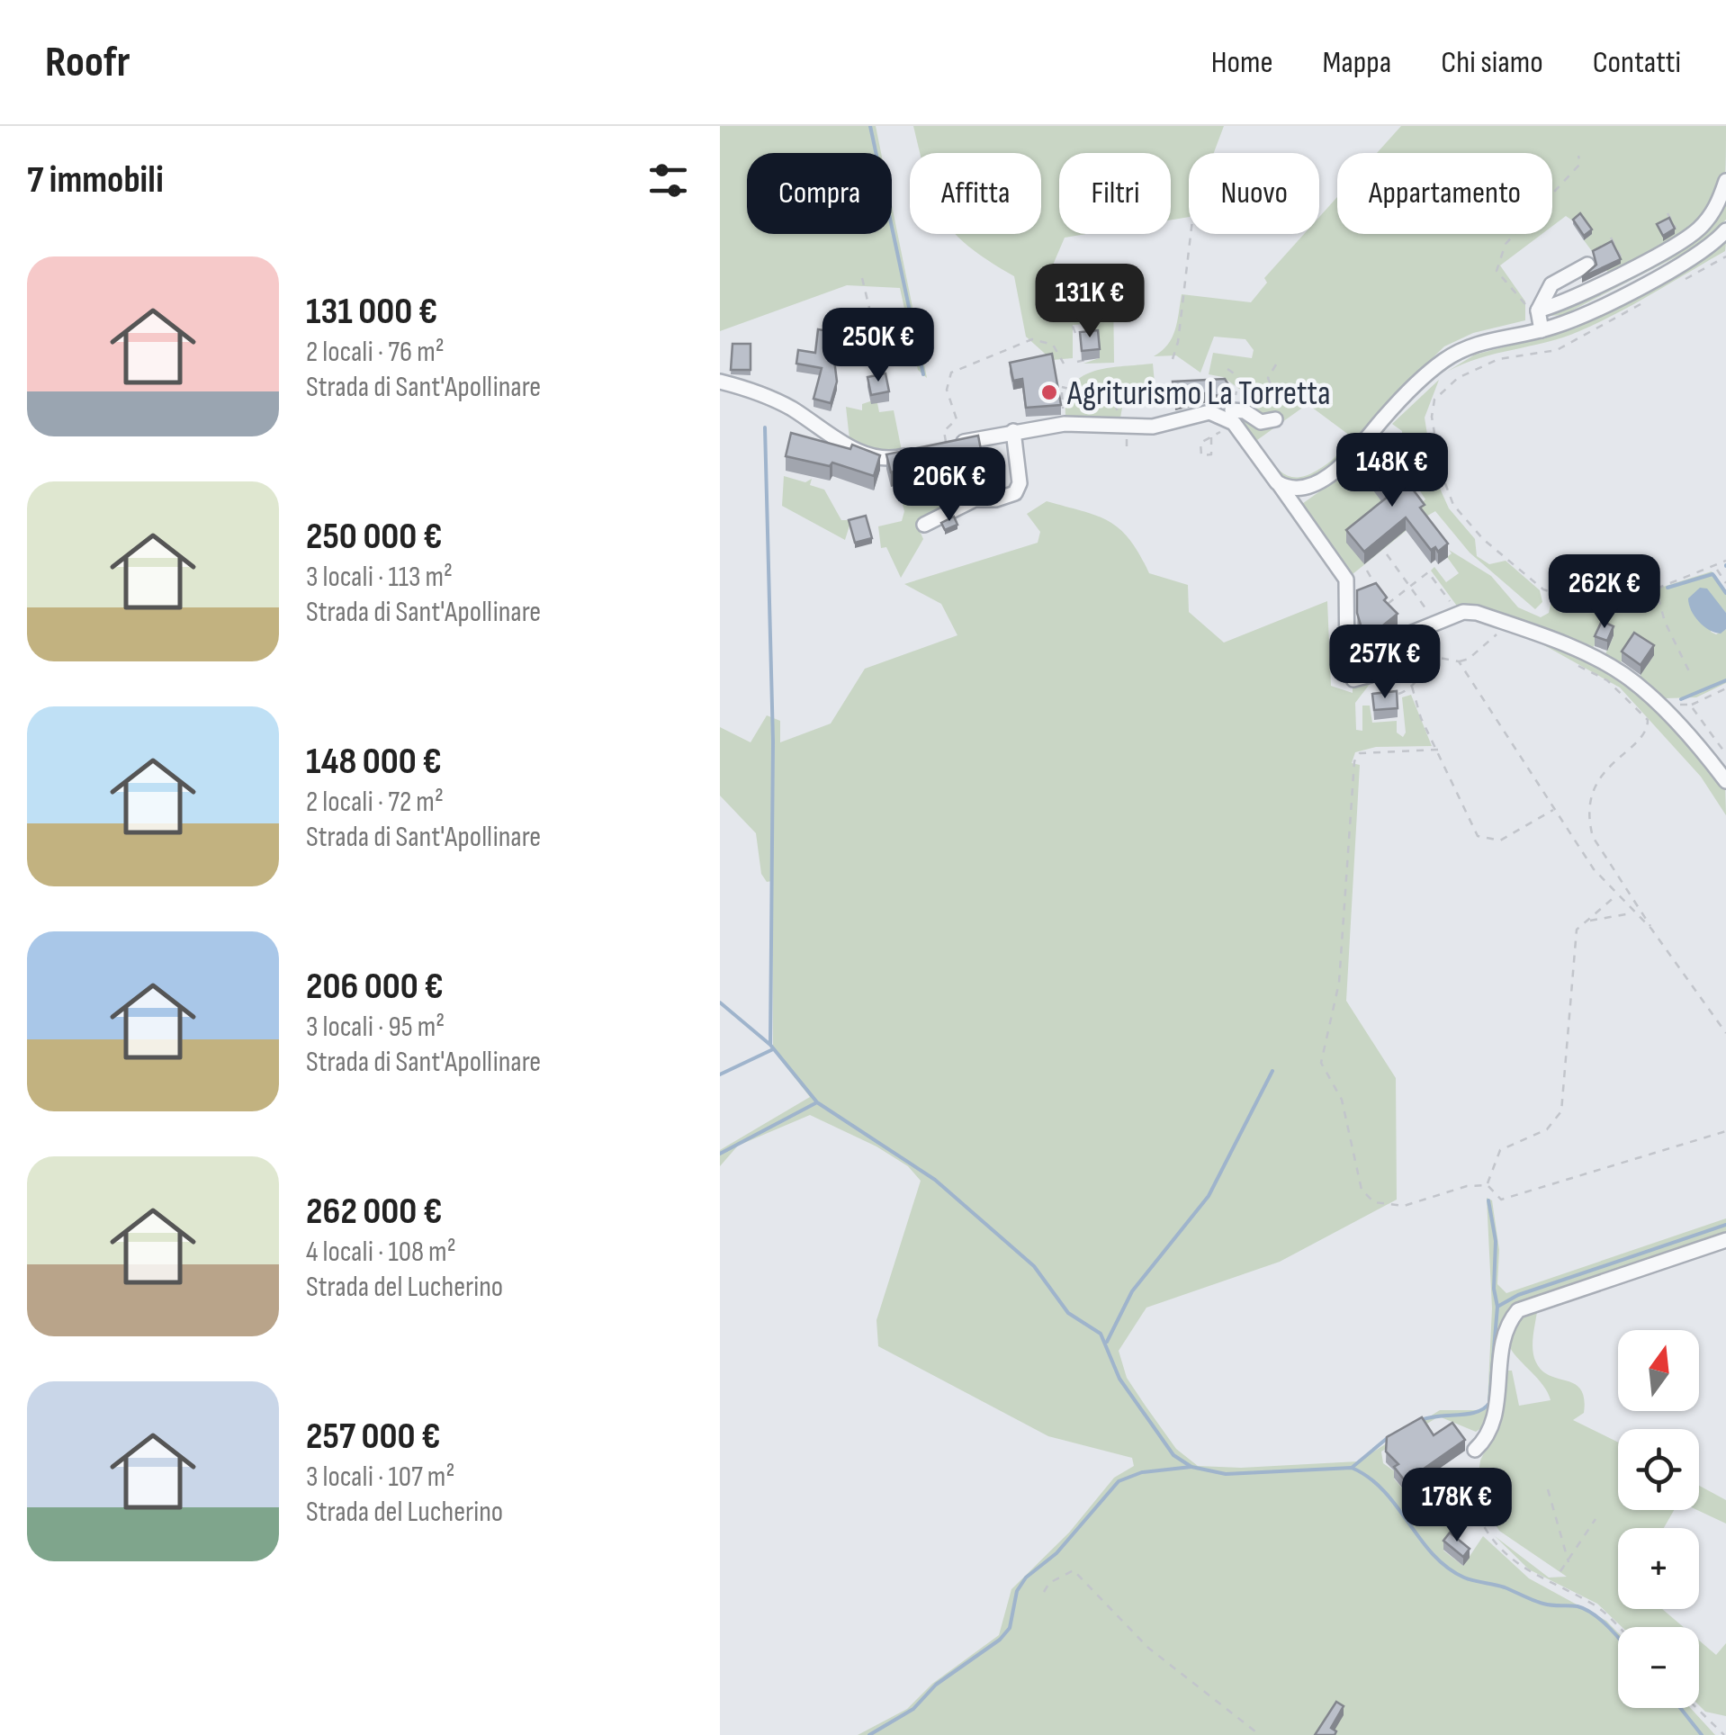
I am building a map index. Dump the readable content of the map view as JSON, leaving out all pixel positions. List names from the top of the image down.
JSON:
{
  "places": ["Agriturismo La Torretta"],
  "north": "top",
  "page": {
    "header": "Roofr",
    "nav": [
      "Home",
      "Mappa",
      "Chi siamo",
      "Contatti"
    ],
    "heading": "7 immobili",
    "chip": [
      "Compra",
      "Affitta",
      "Filtri",
      "Nuovo",
      "Appartamento"
    ],
    "list": [
      {
        "name": "131 000 €",
        "note": "2 locali · 76 m² · Strada di Sant'Apollinare"
      },
      {
        "name": "250 000 €",
        "note": "3 locali · 113 m² · Strada di Sant'Apollinare"
      },
      {
        "name": "148 000 €",
        "note": "2 locali · 72 m² · Strada di Sant'Apollinare"
      },
      {
        "name": "206 000 €",
        "note": "3 locali · 95 m² · Strada di Sant'Apollinare"
      },
      {
        "name": "262 000 €",
        "note": "4 locali · 108 m² · Strada del Lucherino"
      },
      {
        "name": "257 000 €",
        "note": "3 locali · 107 m² · Strada del Lucherino"
      }
    ],
    "price": [
      "131K €",
      "250K €",
      "148K €",
      "206K €",
      "262K €",
      "257K €",
      "178K €"
    ],
    "map_buttons": ["+", "−"]
  }
}
